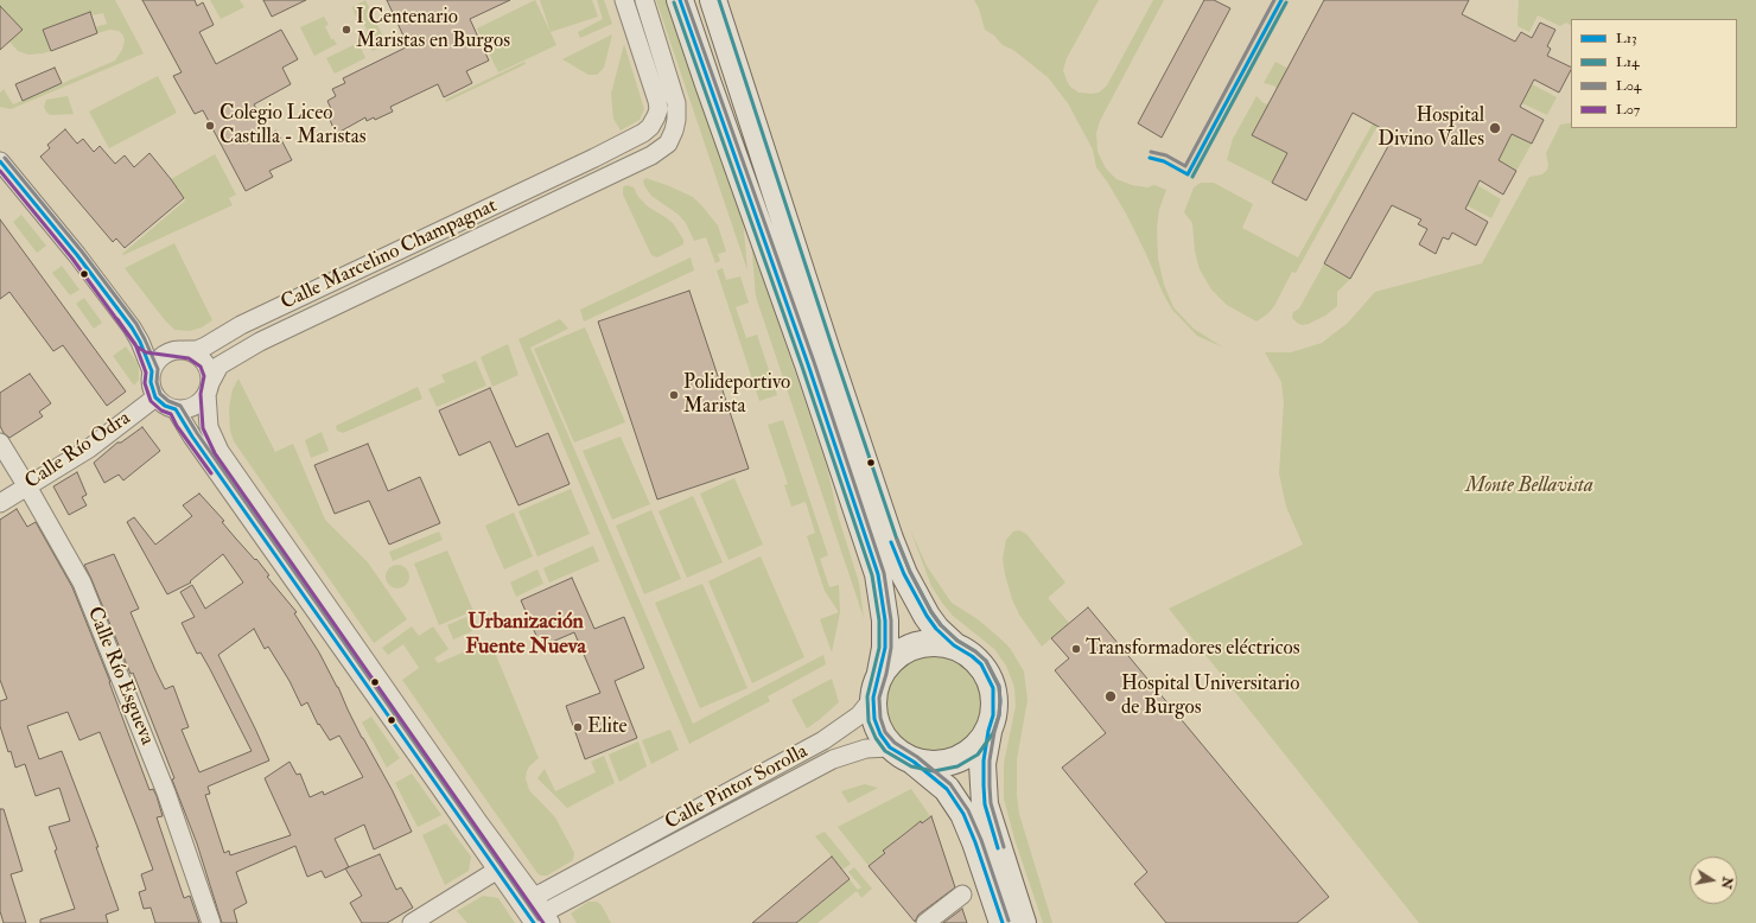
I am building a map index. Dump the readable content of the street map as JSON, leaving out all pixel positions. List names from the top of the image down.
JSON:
{
  "streets": {
    "street": [
      "Calle Marcelino Champagnat",
      "Calle Río Odra",
      "Calle Río Esgueva",
      "Calle Pintor Sorolla"
    ]
  },
  "crossings": [
    ["Calle Marcelino Champagnat", "Calle Río Odra"],
    ["Calle Río Odra", "Calle Río Esgueva"]
  ],
  "districts": ["Urbanización Fuente Nueva"],
  "parks": ["Monte Bellavista"],
  "places": [
    "I Centenario Maristas en Burgos",
    "Colegio Liceo Castilla - Maristas",
    "Hospital Divino Valles",
    "Polideportivo Marista",
    "Transformadores eléctricos",
    "Hospital Universitario de Burgos",
    "Elite"
  ],
  "lines": [
    "transit line L13",
    "transit line L14",
    "transit line L04",
    "transit line L07"
  ],
  "legend": [
    "L13",
    "L14",
    "L04",
    "L07"
  ],
  "north": "right"
}
